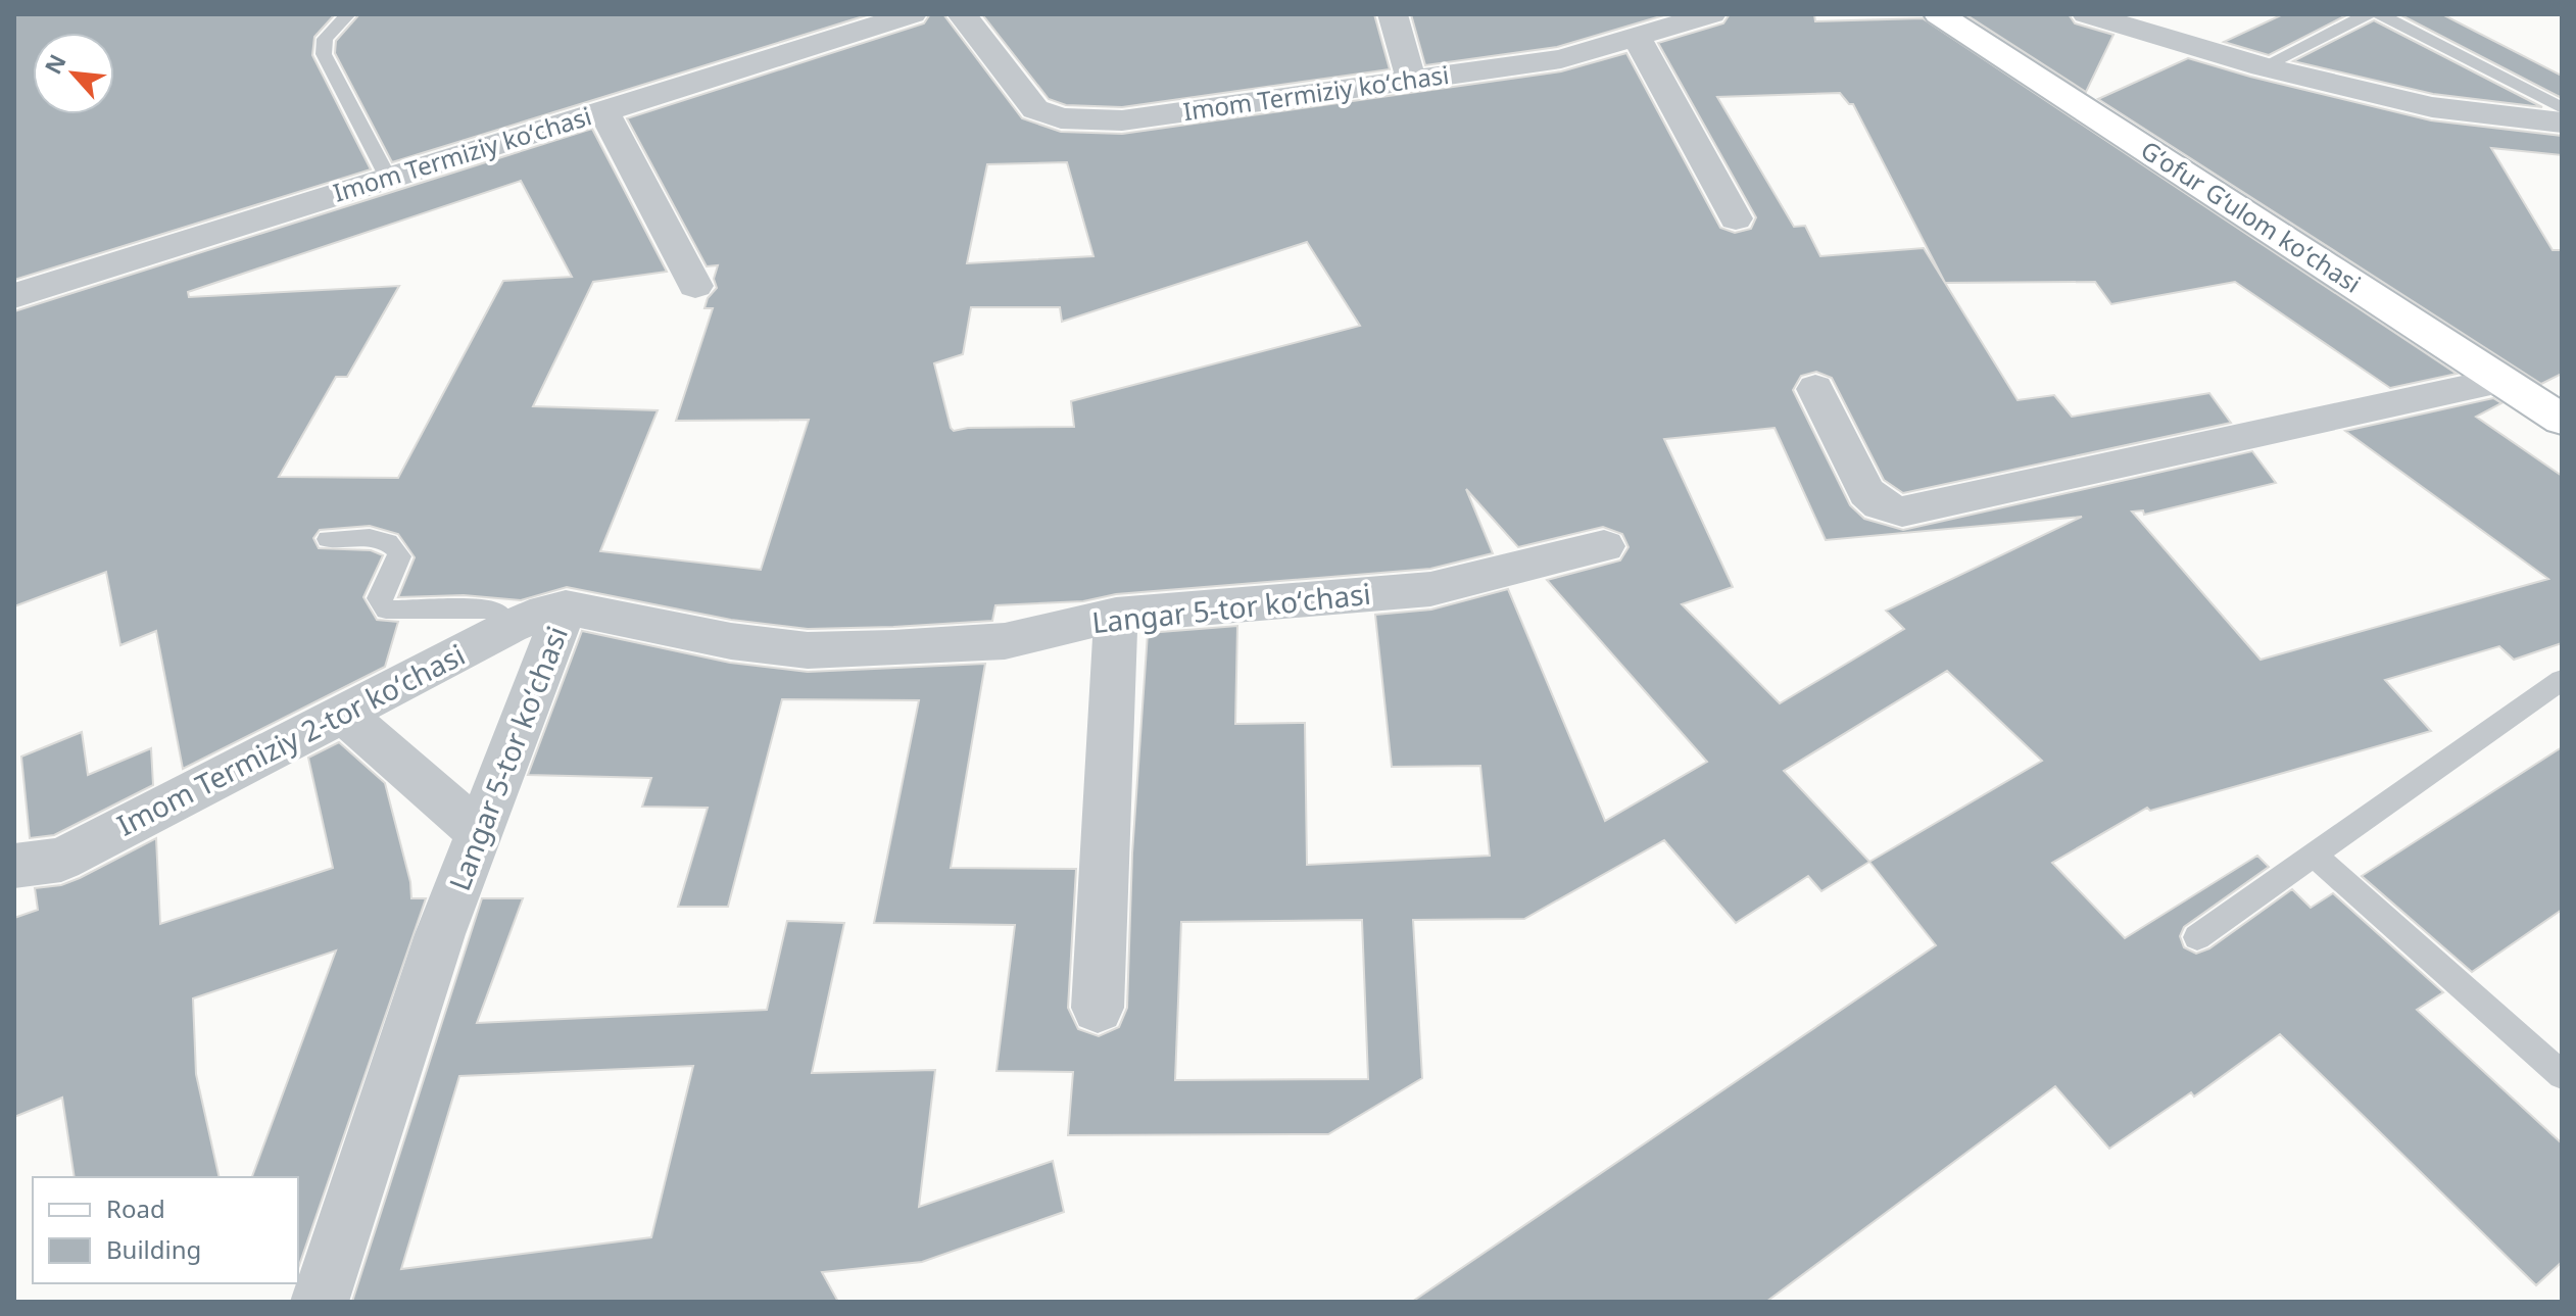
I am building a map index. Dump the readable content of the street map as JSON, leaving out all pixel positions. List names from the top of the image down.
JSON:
{
  "streets": {
    "street": [
      "Imom Termiziy koʻchasi",
      "Gʻofur Gʻulom koʻchasi",
      "Langar 5-tor koʻchasi",
      "Imom Termiziy 2-tor koʻchasi"
    ]
  },
  "crossings": [
    ["Langar 5-tor koʻchasi", "Imom Termiziy 2-tor koʻchasi"]
  ],
  "legend": ["Road", "Building"],
  "north": "top left"
}
